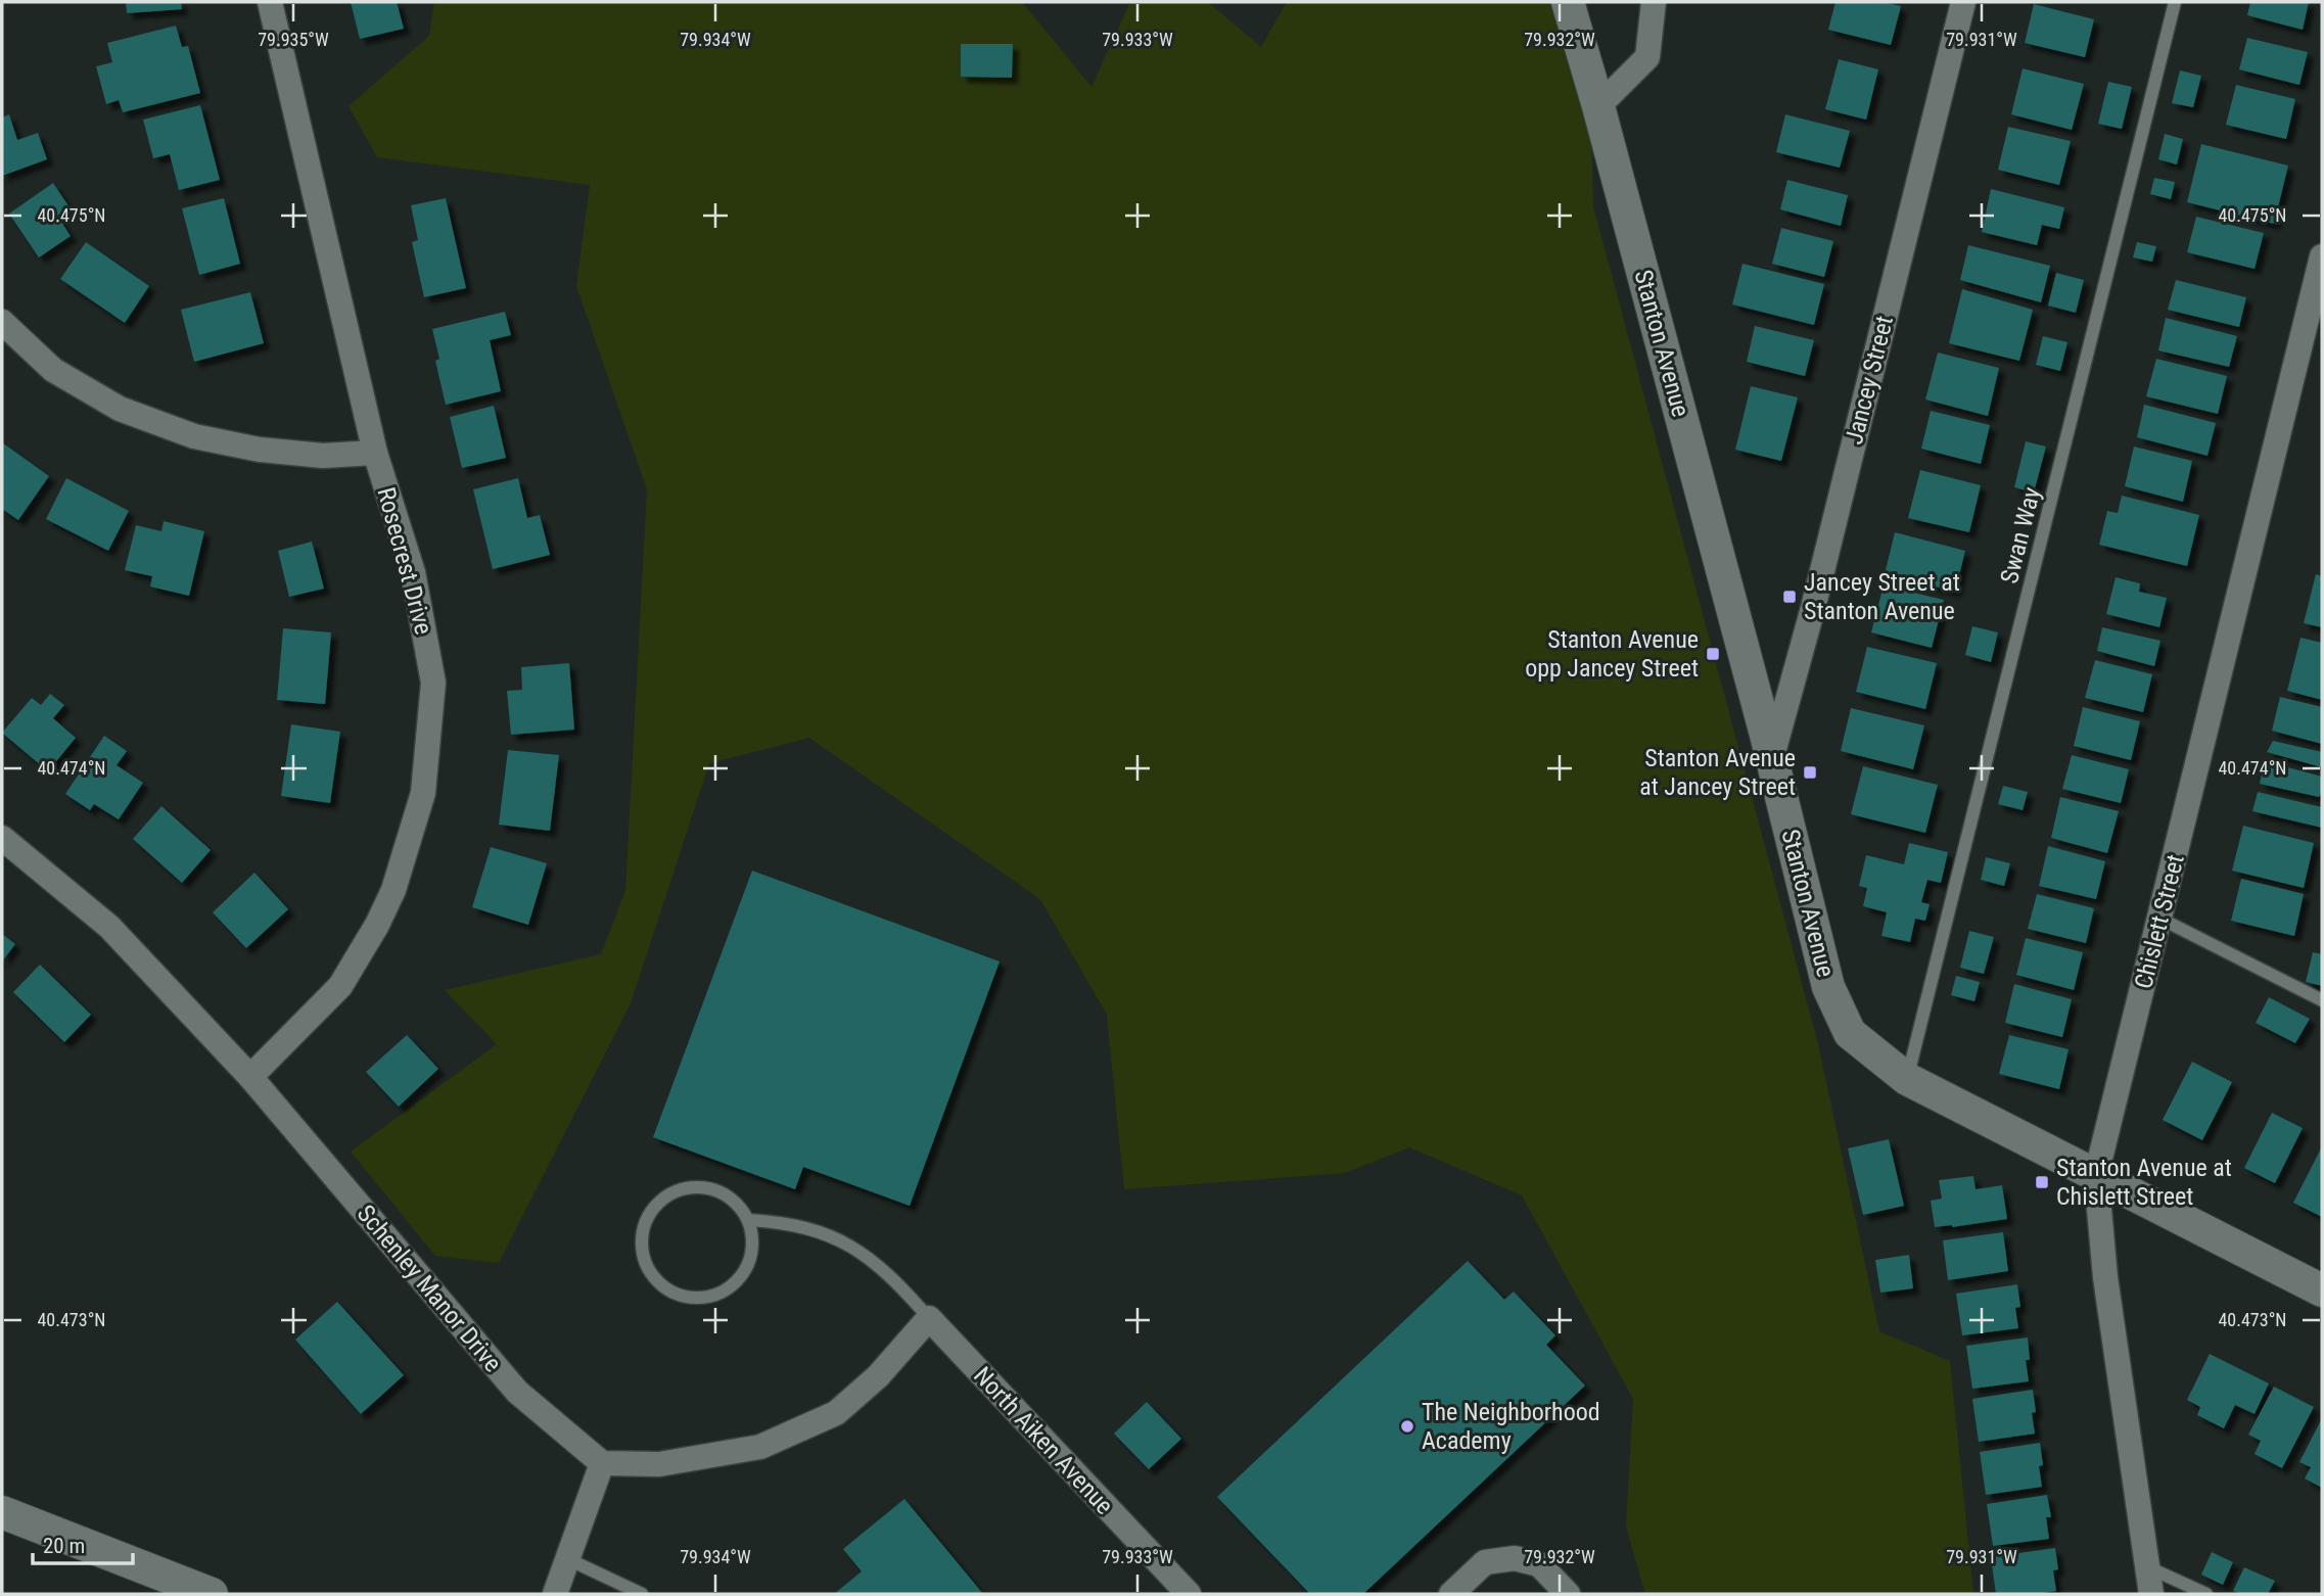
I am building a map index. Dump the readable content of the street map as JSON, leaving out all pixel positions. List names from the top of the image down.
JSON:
{
  "streets": {
    "street": [
      "Stanton Avenue",
      "Jancey Street",
      "Rosecrest Drive",
      "Chislett Street",
      "Schenley Manor Drive",
      "North Aiken Avenue"
    ],
    "lane": ["Swan Way"]
  },
  "crossings": [
    ["Stanton Avenue", "Jancey Street"],
    ["Stanton Avenue", "Swan Way"],
    ["Stanton Avenue", "Chislett Street"],
    ["Rosecrest Drive", "Schenley Manor Drive"]
  ],
  "places": {
    "transit": [
      "Jancey Street at Stanton Avenue",
      "Stanton Avenue opp Jancey Street",
      "Stanton Avenue at Jancey Street",
      "Stanton Avenue at Chislett Street"
    ],
    "other": ["The Neighborhood Academy"]
  },
  "scale_bar": "20 m",
  "coordinates": [
    "79.935°W",
    "79.934°W",
    "79.933°W",
    "79.932°W",
    "79.931°W",
    "40.475°N",
    "40.474°N",
    "40.473°N"
  ]
}
